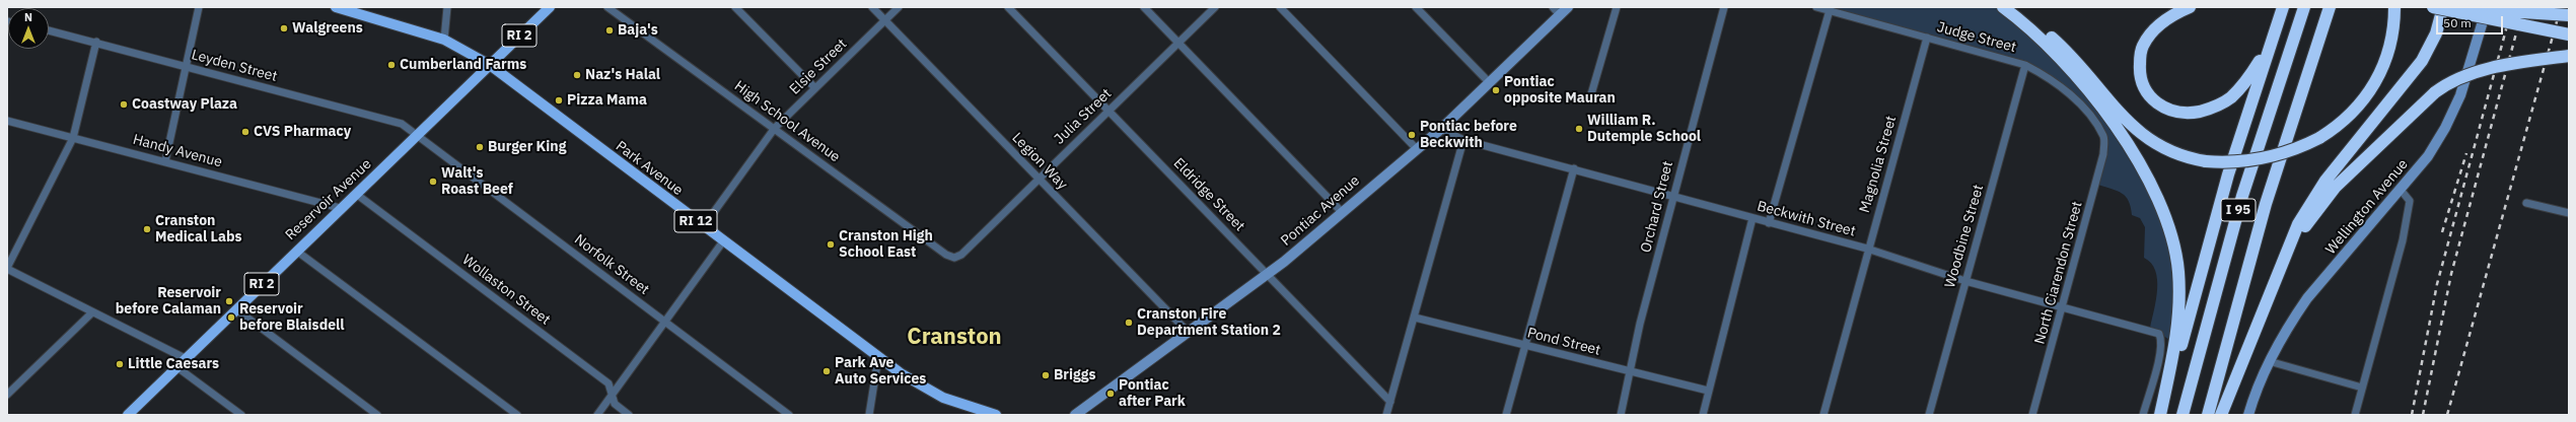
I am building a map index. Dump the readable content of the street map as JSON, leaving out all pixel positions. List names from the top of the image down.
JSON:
{
  "streets": {
    "highway": ["I 95"],
    "main road": [
      "RI 2",
      "Park Avenue",
      "Reservoir Avenue",
      "Wellington Avenue",
      "Pontiac Avenue",
      "RI 12"
    ],
    "street": [
      "Judge Street",
      "Leyden Street",
      "Elsie Street",
      "Julia Street",
      "High School Avenue",
      "Handy Avenue",
      "Legion Way",
      "Magnolia Street",
      "Eldridge Street",
      "Orchard Street",
      "Beckwith Street",
      "Woodbine Street",
      "Norfolk Street",
      "North Ciarendon Street",
      "Wollaston Street",
      "Pond Street"
    ]
  },
  "crossings": [
    ["Judge Street", "Magnolia Street"],
    ["Judge Street", "Woodbine Street"],
    ["Judge Street", "North Ciarendon Street"],
    ["Leyden Street", "Reservoir Avenue"],
    ["Leyden Street", "Norfolk Street"],
    ["Elsie Street", "High School Avenue"],
    ["Elsie Street", "Legion Way"],
    ["Elsie Street", "Park Avenue"],
    ["Julia Street", "High School Avenue"],
    ["Julia Street", "Legion Way"],
    ["Julia Street", "Eldridge Street"],
    ["Handy Avenue", "Reservoir Avenue"],
    ["Legion Way", "Pontiac Avenue"],
    ["Magnolia Street", "Beckwith Street"],
    ["Park Avenue", "Reservoir Avenue"],
    ["Eldridge Street", "Pontiac Avenue"],
    ["Reservoir Avenue", "Norfolk Street"],
    ["Reservoir Avenue", "Wollaston Street"],
    ["Orchard Street", "Beckwith Street"],
    ["Orchard Street", "Pond Street"],
    ["Pontiac Avenue", "Beckwith Street"],
    ["Beckwith Street", "Woodbine Street"],
    ["Beckwith Street", "North Ciarendon Street"]
  ],
  "districts": ["Cranston"],
  "places": [
    "Walgreens",
    "Baja's",
    "Cumberland Farms",
    "Naz's Halal",
    "Pontiac opposite Mauran",
    "Pizza Mama",
    "Coastway Plaza",
    "William R. Dutemple School",
    "CVS Pharmacy",
    "Pontiac before Beckwith",
    "Burger King",
    "Walt's Roast Beef",
    "Cranston Medical Labs",
    "Cranston High School East",
    "Reservoir before Calaman",
    "Reservoir before Blaisdell",
    "Cranston Fire Department Station 2",
    "Little Caesars",
    "Park Ave Auto Services",
    "Briggs",
    "Pontiac after Park"
  ],
  "scale_bar": "50 m",
  "north": "top"
}
